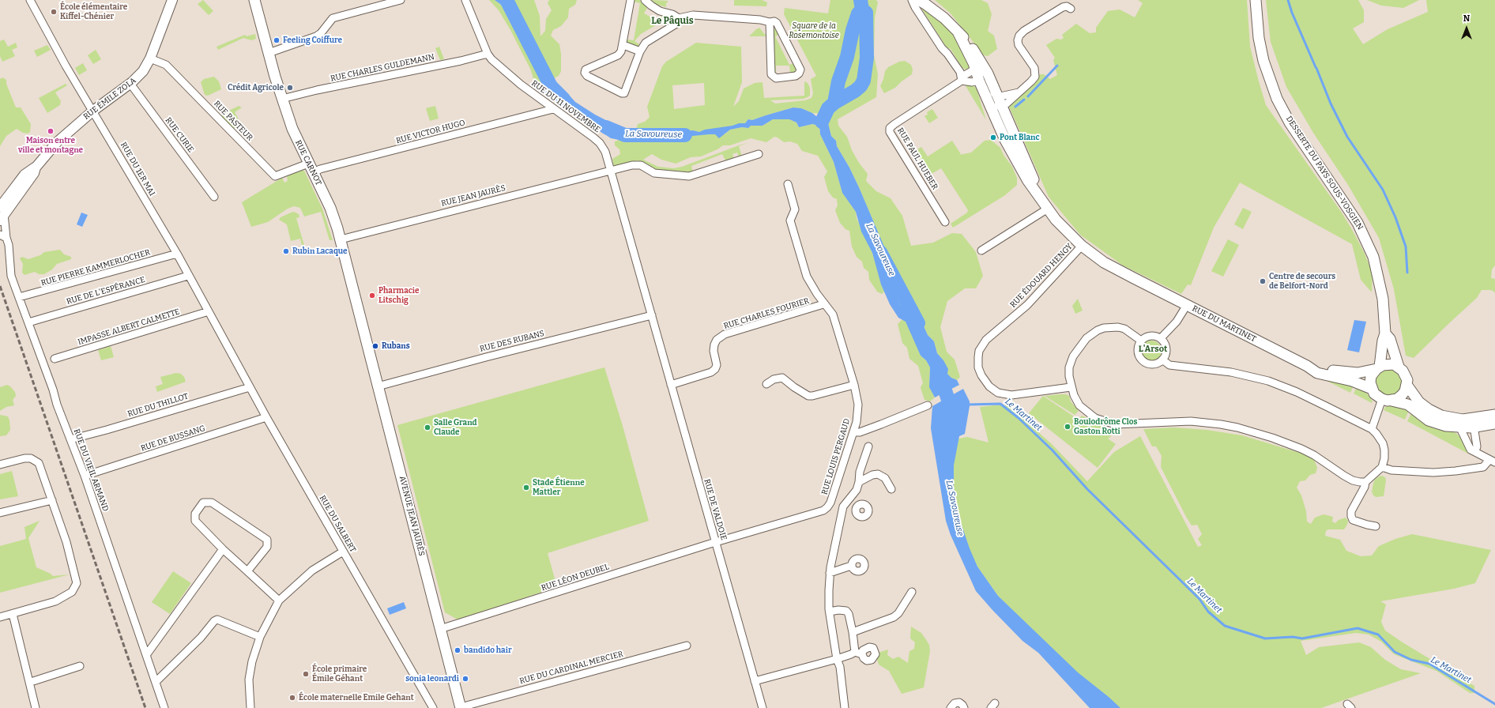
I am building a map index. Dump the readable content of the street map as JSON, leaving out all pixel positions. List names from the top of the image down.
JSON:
{
  "streets": {
    "main road": [
      "RUE CARNOT",
      "DESSERTE DU PAYS SOUS-VOSGIEN",
      "RUE DU MARTINET",
      "AVENUE JEAN JAURÈS"
    ],
    "street": [
      "RUE CHARLES GULDEMANN",
      "RUE ÉMILE ZOLA",
      "RUE DU 11 NOVEMBRE",
      "RUE PASTEUR",
      "RUE VICTOR HUGO",
      "RUE CURIE",
      "RUE PAUL HUEBER",
      "RUE DU 1ER MAI",
      "RUE JEAN JAURÈS",
      "RUE PIERRE KAMMERLOCHER",
      "RUE ÉDOUARD HENGY",
      "RUE DE L'ESPÉRANCE",
      "RUE CHARLES FOURIER",
      "IMPASSE ALBERT CALMETTE",
      "RUE DES RUBANS",
      "RUE DU THILLOT",
      "RUE DE BUSSANG",
      "RUE LOUIS PERGAUD",
      "RUE DU VIEIL ARMAND",
      "RUE DE VALDOIE",
      "RUE DU SALBERT",
      "RUE LÉON DEUBEL",
      "RUE DU CARDINAL MERCIER"
    ]
  },
  "crossings": [
    ["RUE CHARLES GULDEMANN", "RUE DU 11 NOVEMBRE"],
    ["RUE CHARLES GULDEMANN", "RUE CARNOT"],
    ["RUE ÉMILE ZOLA", "RUE PASTEUR"],
    ["RUE ÉMILE ZOLA", "RUE CURIE"],
    ["RUE ÉMILE ZOLA", "RUE DU 1ER MAI"],
    ["RUE ÉMILE ZOLA", "RUE DU VIEIL ARMAND"],
    ["RUE DU 11 NOVEMBRE", "RUE VICTOR HUGO"],
    ["RUE DU 11 NOVEMBRE", "RUE JEAN JAURÈS"],
    ["RUE DU 11 NOVEMBRE", "RUE DES RUBANS"],
    ["RUE DU 11 NOVEMBRE", "RUE DE VALDOIE"],
    ["RUE PASTEUR", "RUE VICTOR HUGO"],
    ["RUE PASTEUR", "RUE CARNOT"],
    ["RUE VICTOR HUGO", "RUE CARNOT"],
    ["RUE CARNOT", "RUE JEAN JAURÈS"],
    ["RUE CARNOT", "AVENUE JEAN JAURÈS"],
    ["RUE DU 1ER MAI", "RUE PIERRE KAMMERLOCHER"],
    ["RUE DU 1ER MAI", "RUE DE L'ESPÉRANCE"],
    ["RUE DU 1ER MAI", "IMPASSE ALBERT CALMETTE"],
    ["RUE DU 1ER MAI", "RUE DU SALBERT"],
    ["DESSERTE DU PAYS SOUS-VOSGIEN", "RUE DU MARTINET"],
    ["RUE PIERRE KAMMERLOCHER", "RUE DU VIEIL ARMAND"],
    ["RUE ÉDOUARD HENGY", "RUE DU MARTINET"],
    ["RUE DE L'ESPÉRANCE", "RUE DU VIEIL ARMAND"],
    ["RUE CHARLES FOURIER", "RUE LOUIS PERGAUD"],
    ["RUE CHARLES FOURIER", "RUE DE VALDOIE"],
    ["RUE DES RUBANS", "RUE DE VALDOIE"],
    ["RUE DES RUBANS", "AVENUE JEAN JAURÈS"],
    ["RUE DU THILLOT", "RUE DU VIEIL ARMAND"],
    ["RUE DU THILLOT", "RUE DU SALBERT"],
    ["RUE DE BUSSANG", "RUE DU VIEIL ARMAND"],
    ["RUE DE BUSSANG", "RUE DU SALBERT"],
    ["RUE LOUIS PERGAUD", "RUE DE VALDOIE"],
    ["RUE LOUIS PERGAUD", "RUE LÉON DEUBEL"],
    ["RUE DE VALDOIE", "RUE LÉON DEUBEL"],
    ["AVENUE JEAN JAURÈS", "RUE LÉON DEUBEL"],
    ["AVENUE JEAN JAURÈS", "RUE DU CARDINAL MERCIER"]
  ],
  "districts": ["Le Pâquis", "L'Arsot"],
  "water": ["La Savoureuse", "Le Martinet"],
  "parks": ["Square de la Rosemontoise"],
  "places": [
    "École élémentaire Kiffel-Chénier",
    "Feeling Coiffure",
    "Crédit Agricole",
    "Maison entre ville et montagne",
    "Pont Blanc",
    "Rubin Lacaque",
    "Centre de secours de Belfort-Nord",
    "Pharmacie Litschig",
    "Rubans",
    "Boulodrôme Clos Gaston Rotti",
    "Salle Grand Claude",
    "Stade Étienne Mattler",
    "bandido hair",
    "École primaire Émile Géhant",
    "sonia leonardi",
    "École maternelle Emile Gehant"
  ],
  "north": "top"
}
